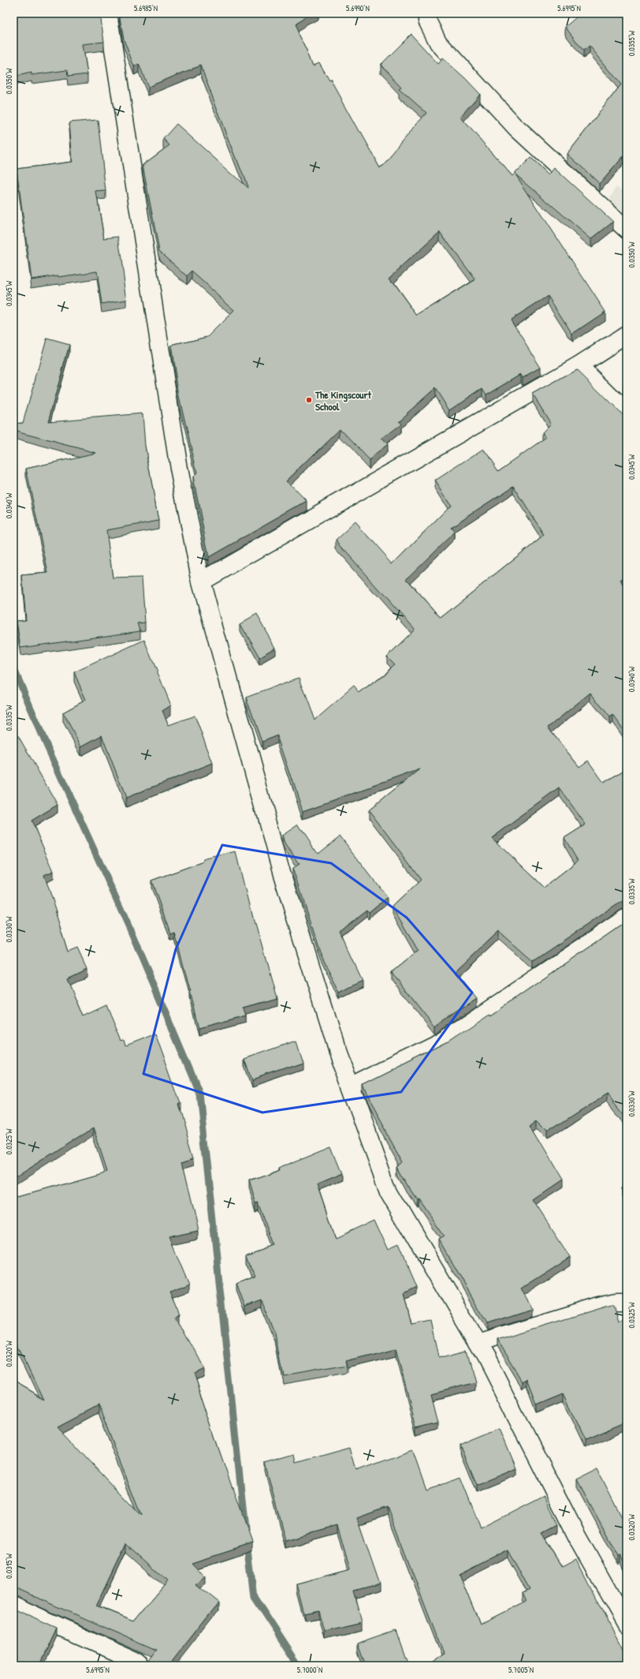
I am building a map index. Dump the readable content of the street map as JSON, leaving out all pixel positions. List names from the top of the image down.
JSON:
{
  "places": ["The Kingscourt School"],
  "coordinates": [
    "5.6985°N",
    "5.6990°N",
    "5.6995°N",
    "0.0355°W",
    "0.0350°W",
    "0.0345°W",
    "0.0340°W",
    "0.0335°W",
    "0.0330°W",
    "0.0325°W",
    "0.0320°W",
    "0.0315°W",
    "5.7000°N",
    "5.7005°N"
  ]
}
